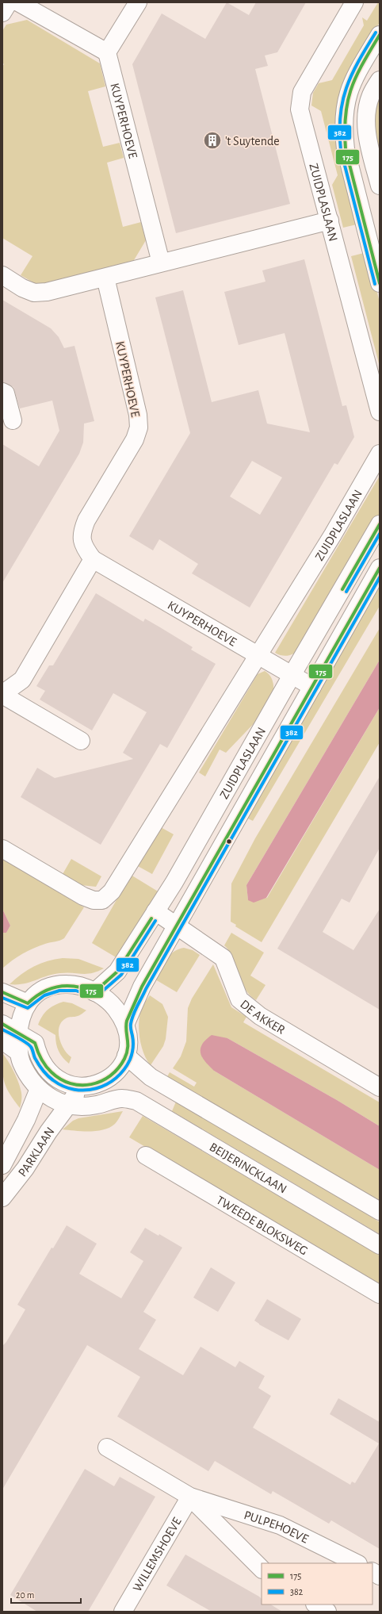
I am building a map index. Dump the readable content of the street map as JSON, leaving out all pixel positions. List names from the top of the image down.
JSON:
{
  "streets": {
    "street": [
      "KUYPERHOEVE",
      "ZUIDPLASLAAN",
      "DE AKKER",
      "PARKLAAN",
      "BEIJERINCKLAAN",
      "TWEEDE BLOKSWEG",
      "PULPEHOEVE",
      "WILLEMSHOEVE"
    ]
  },
  "crossings": [
    ["KUYPERHOEVE", "ZUIDPLASLAAN"],
    ["ZUIDPLASLAAN", "DE AKKER"],
    ["ZUIDPLASLAAN", "PARKLAAN"],
    ["PARKLAAN", "BEIJERINCKLAAN"],
    ["PULPEHOEVE", "WILLEMSHOEVE"]
  ],
  "places": {
    "building": ["'t Suytende"]
  },
  "lines": ["transit line 382", "transit line 175"],
  "legend": ["175", "382"],
  "scale_bar": "20 m"
}
